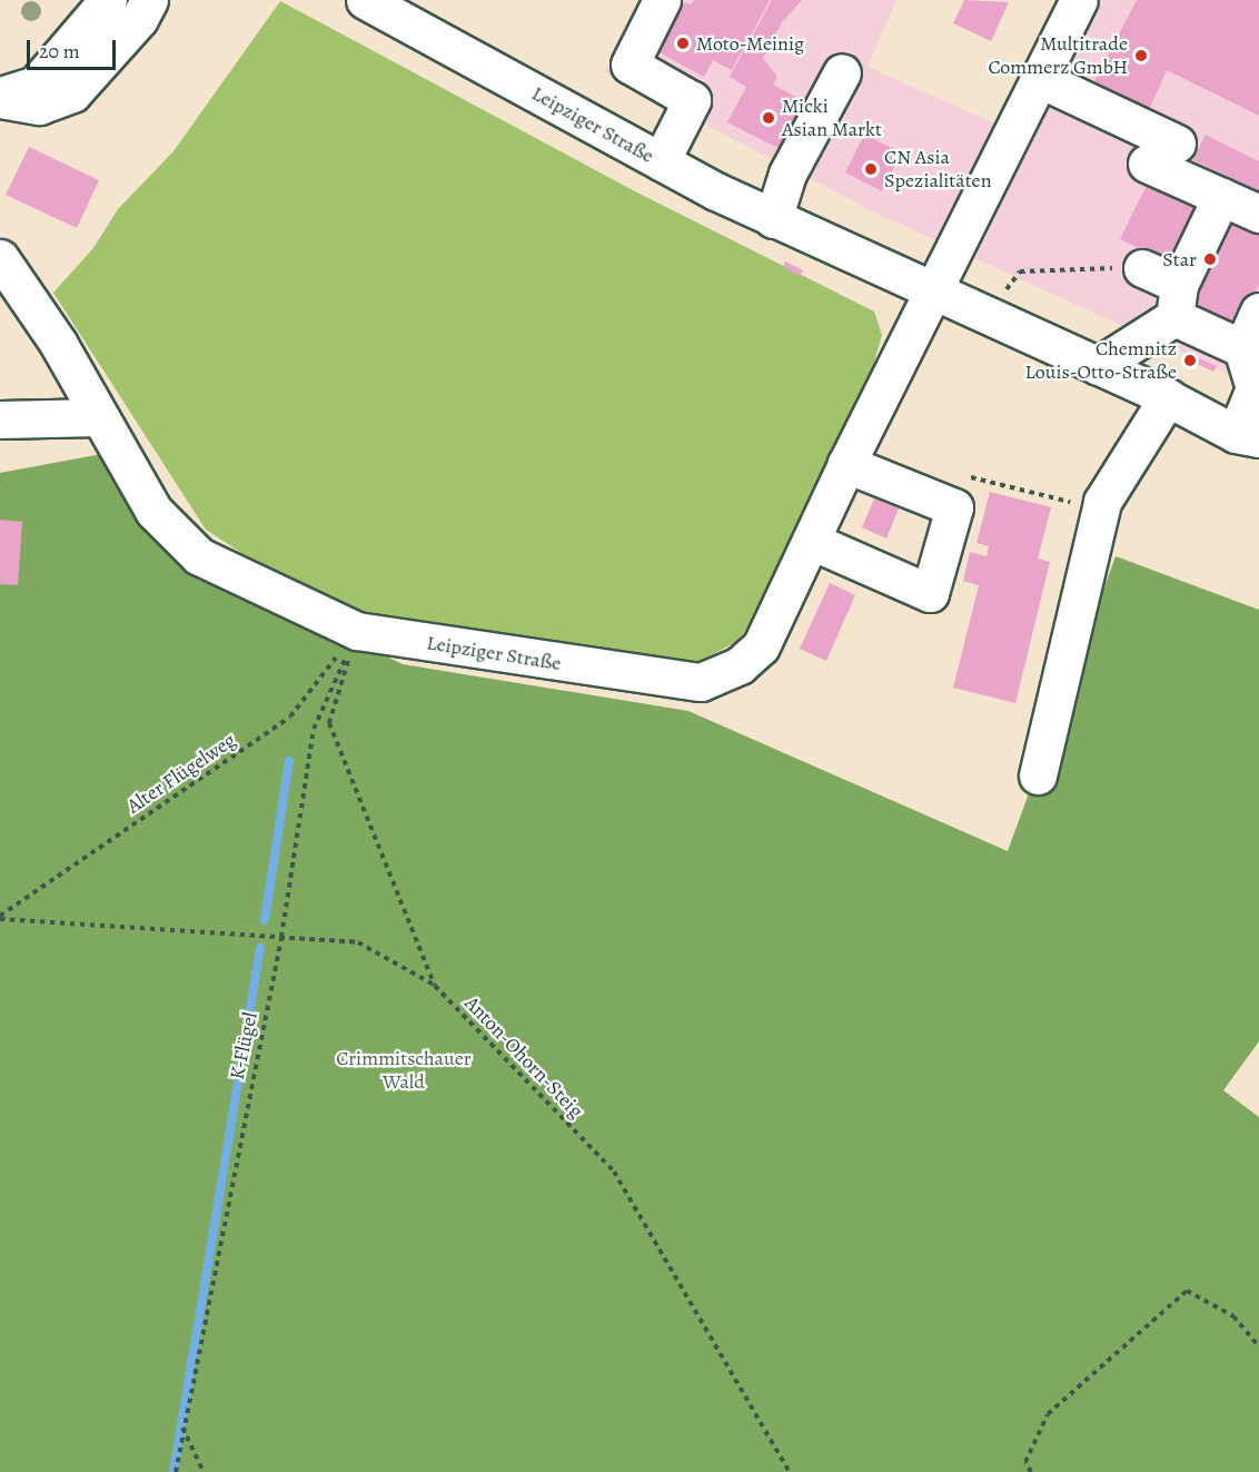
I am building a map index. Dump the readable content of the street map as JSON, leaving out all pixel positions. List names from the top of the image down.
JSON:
{
  "streets": {
    "street": ["Leipziger Straße"],
    "path": ["Alter Flügelweg", "K-Flügel", "Anton-Ohorn-Steig"]
  },
  "crossings": [
    ["Leipziger Straße", "Alter Flügelweg"],
    ["Leipziger Straße", "K-Flügel"],
    ["Leipziger Straße", "Anton-Ohorn-Steig"],
    ["Alter Flügelweg", "K-Flügel"],
    ["Alter Flügelweg", "Anton-Ohorn-Steig"],
    ["K-Flügel", "Anton-Ohorn-Steig"]
  ],
  "parks": ["Crimmitschauer Wald"],
  "places": [
    "Moto-Meinig",
    "Multitrade Commerz GmbH",
    "Micki Asian Markt",
    "CN Asia Spezialitäten",
    "Star",
    "Chemnitz Louis-Otto-Straße"
  ],
  "scale_bar": "20 m"
}
